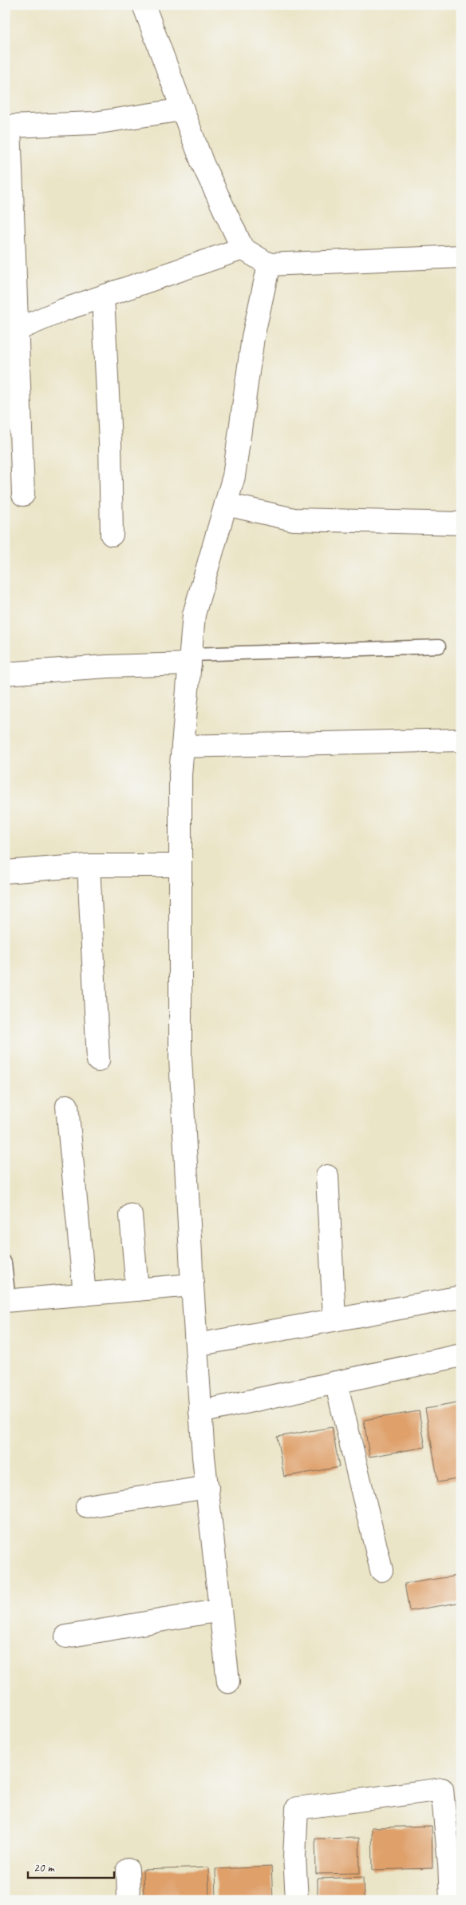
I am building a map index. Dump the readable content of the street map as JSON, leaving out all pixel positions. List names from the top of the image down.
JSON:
{
  "scale_bar": "20 m"
}
